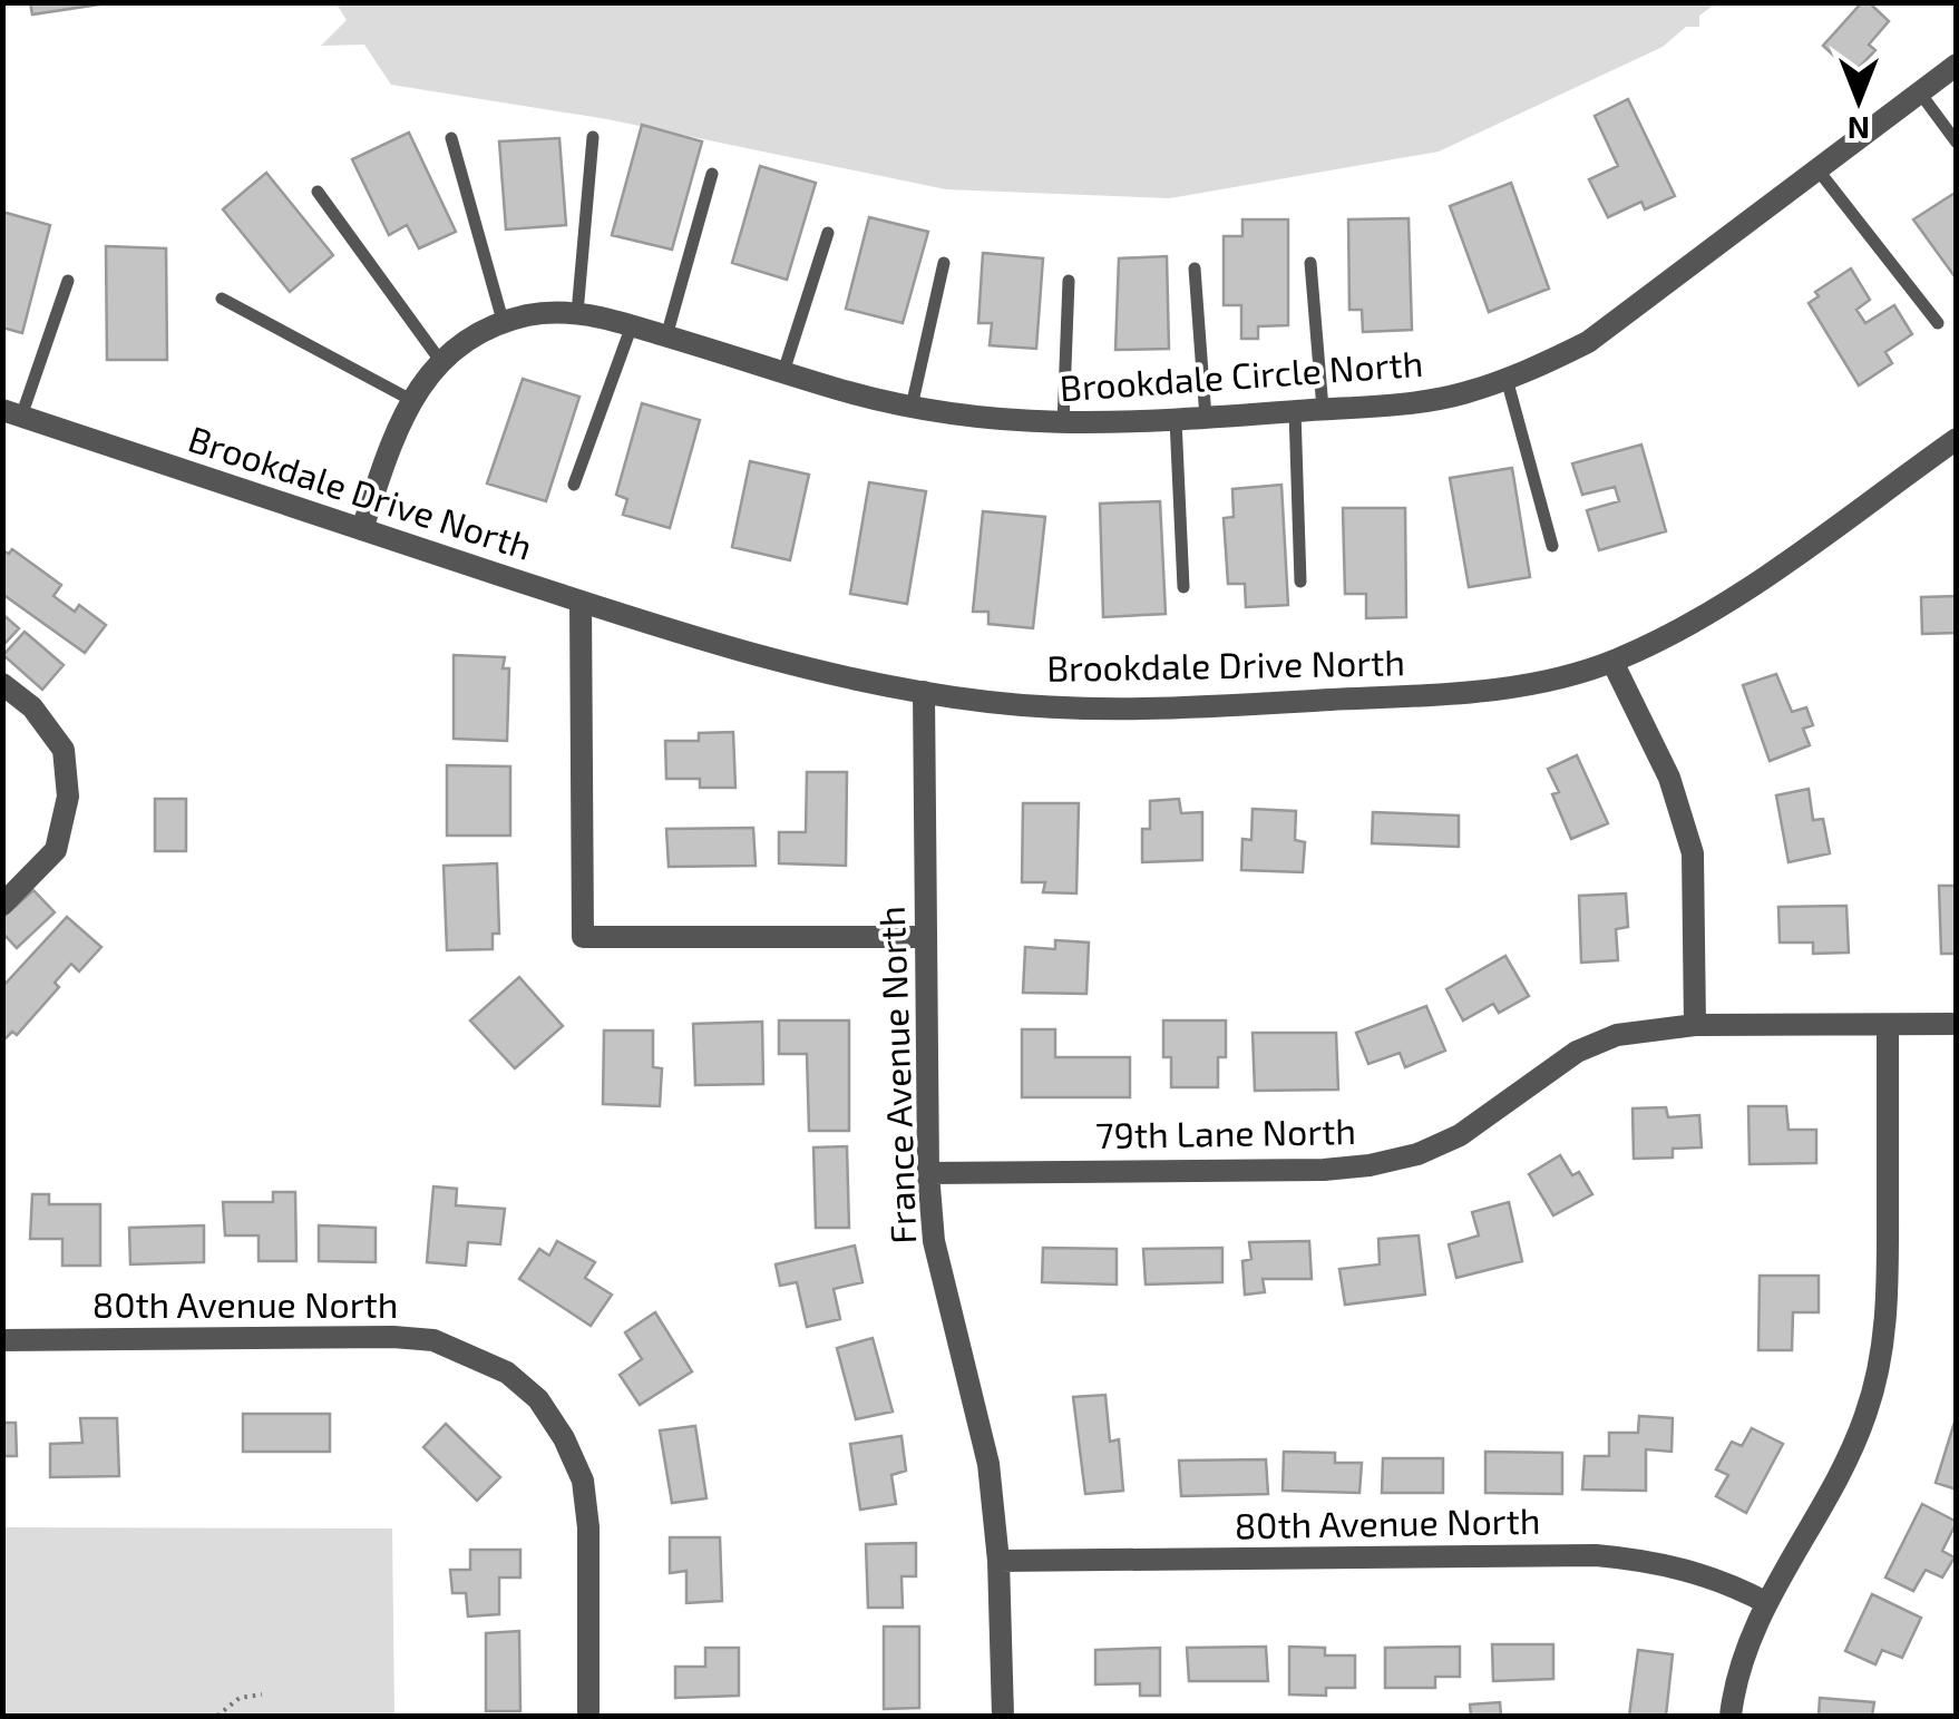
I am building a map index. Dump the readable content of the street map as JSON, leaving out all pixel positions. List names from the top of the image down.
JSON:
{
  "streets": {
    "street": [
      "Brookdale Circle North",
      "Brookdale Drive North",
      "France Avenue North",
      "79th Lane North",
      "80th Avenue North"
    ]
  },
  "crossings": [
    ["Brookdale Circle North", "Brookdale Drive North"],
    ["Brookdale Drive North", "France Avenue North"],
    ["France Avenue North", "79th Lane North"],
    ["France Avenue North", "80th Avenue North"]
  ],
  "north": "bottom"
}
